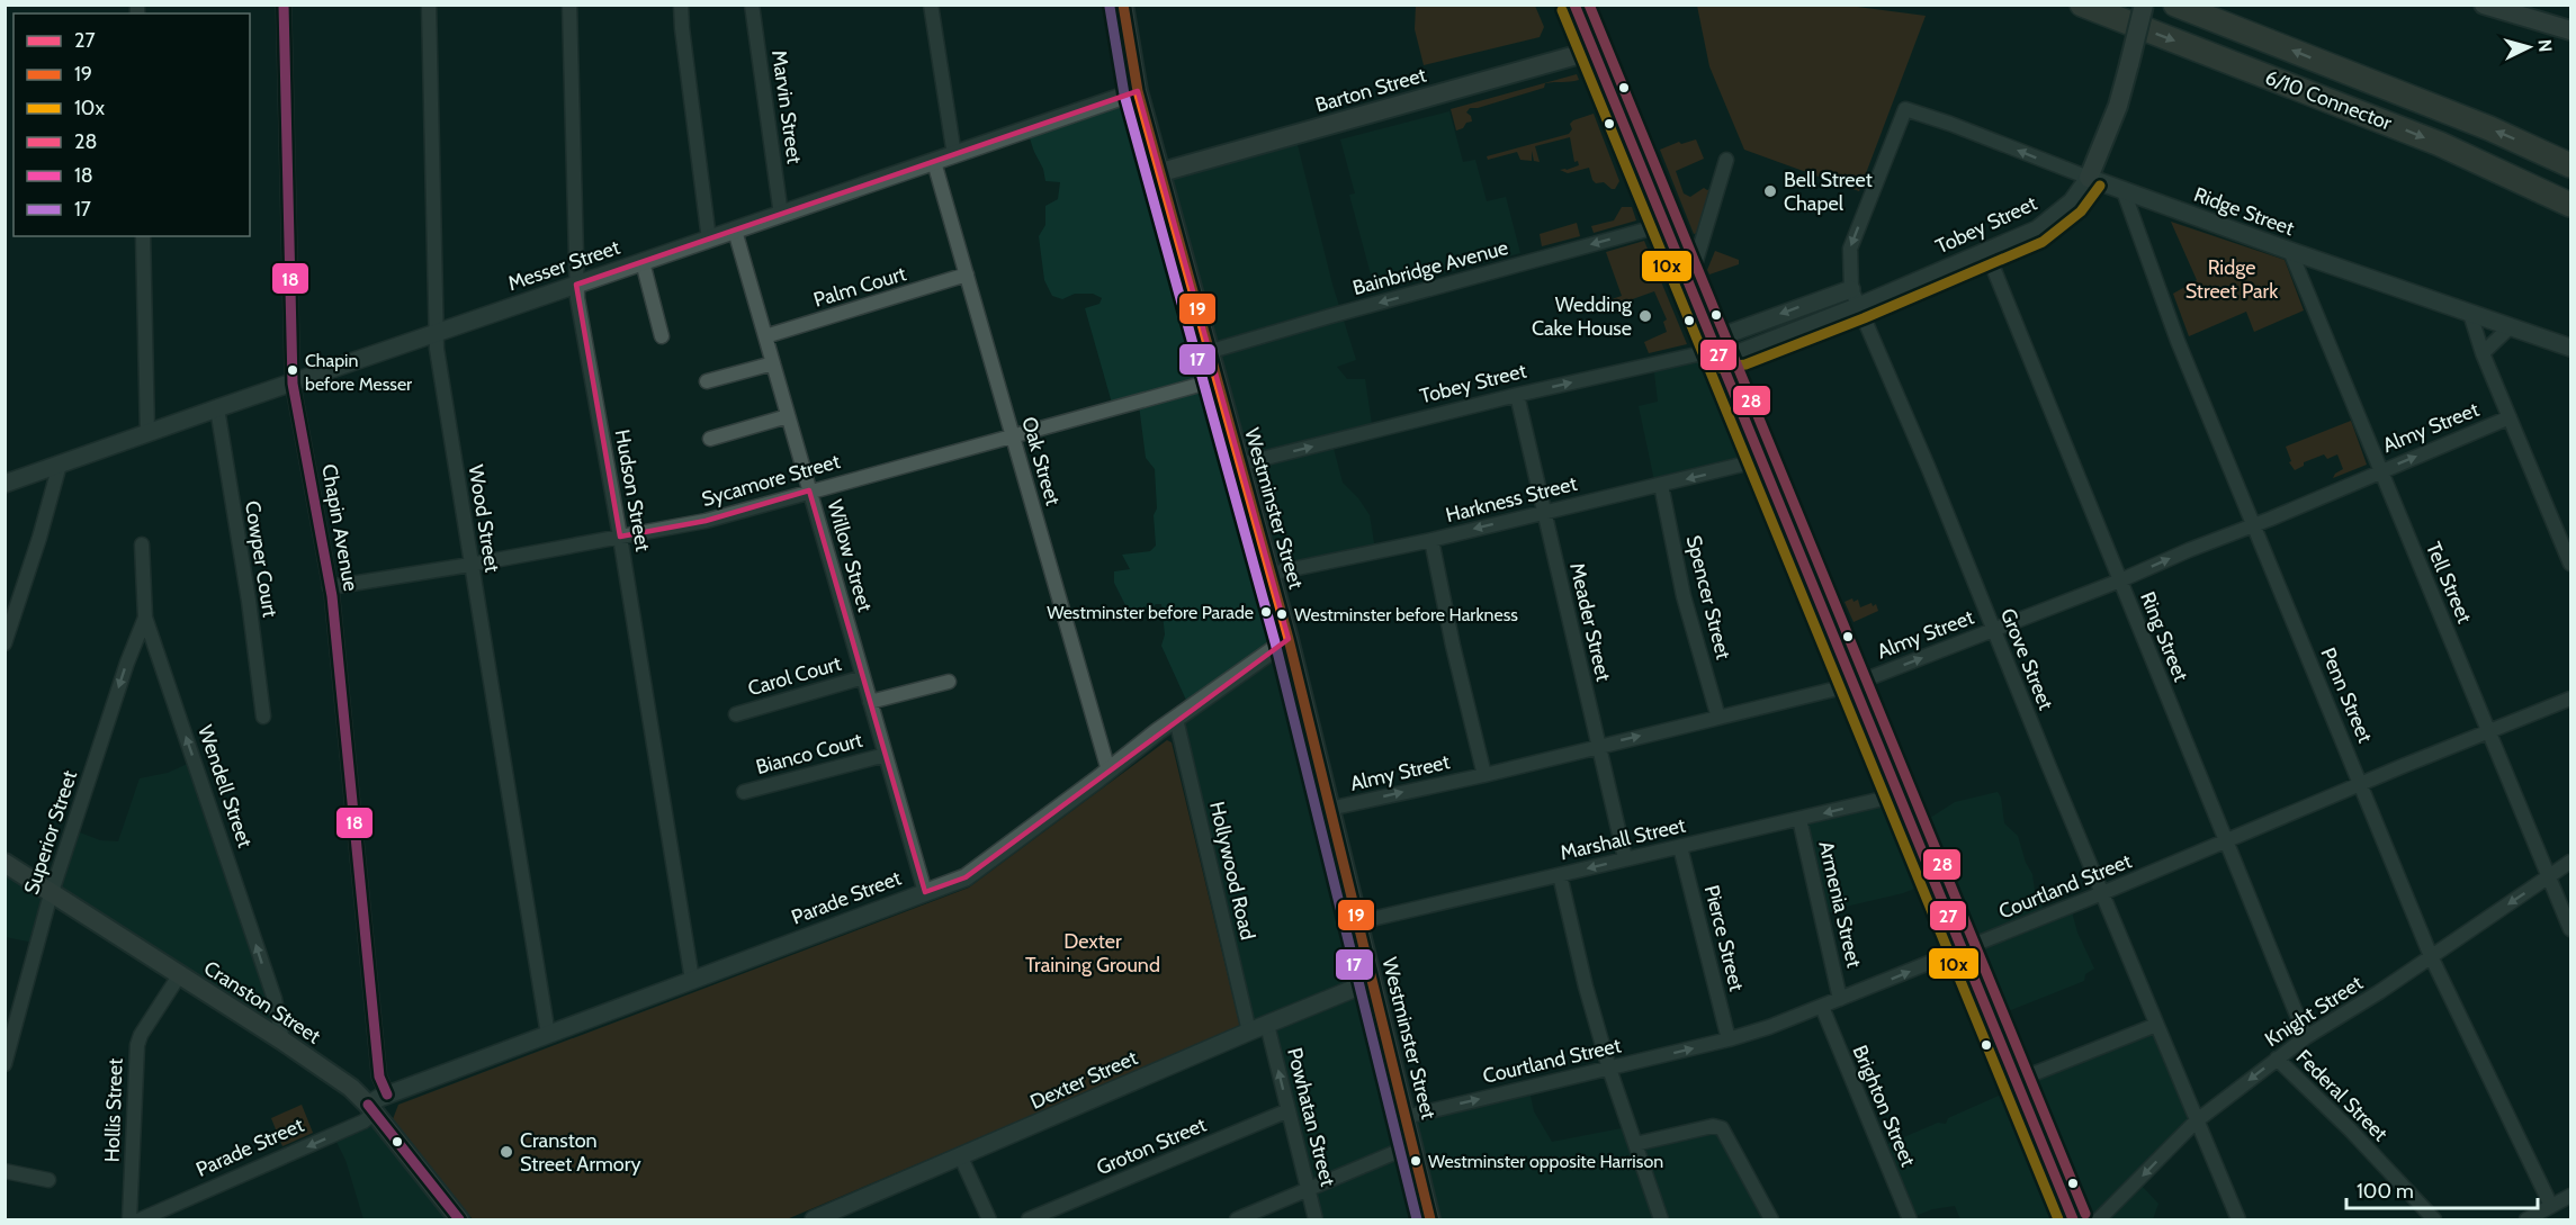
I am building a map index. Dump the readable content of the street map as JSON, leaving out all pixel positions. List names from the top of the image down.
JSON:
{
  "streets": {
    "highway": ["6/10 Connector"],
    "main road": [
      "Barton Street",
      "Tobey Street",
      "Westminster Street",
      "Cranston Street"
    ],
    "street": [
      "Marvin Street",
      "Ridge Street",
      "Messer Street",
      "Bainbridge Avenue",
      "Palm Court",
      "Almy Street",
      "Oak Street",
      "Sycamore Street",
      "Hudson Street",
      "Harkness Street",
      "Wood Street",
      "Chapin Avenue",
      "Willow Street",
      "Cowper Court",
      "Tell Street",
      "Spencer Street",
      "Meader Street",
      "Ring Street",
      "Grove Street",
      "Carol Court",
      "Penn Street",
      "Bianco Court",
      "Wendell Street",
      "Superior Street",
      "Marshall Street",
      "Hollywood Road",
      "Courtland Street",
      "Parade Street",
      "Armenia Street",
      "Pierce Street",
      "Knight Street",
      "Dexter Street",
      "Federal Street",
      "Brighton Street",
      "Hollis Street",
      "Powhatan Street",
      "Groton Street"
    ]
  },
  "crossings": [
    ["Barton Street", "Westminster Street"],
    ["Marvin Street", "Messer Street"],
    ["Ridge Street", "Tobey Street"],
    ["Ridge Street", "Tell Street"],
    ["Ridge Street", "Grove Street"],
    ["Ridge Street", "Penn Street"],
    ["Tobey Street", "Westminster Street"],
    ["Tobey Street", "Meader Street"],
    ["Tobey Street", "Ring Street"],
    ["Tobey Street", "Grove Street"],
    ["Messer Street", "Oak Street"],
    ["Messer Street", "Hudson Street"],
    ["Messer Street", "Westminster Street"],
    ["Messer Street", "Wood Street"],
    ["Messer Street", "Chapin Avenue"],
    ["Messer Street", "Willow Street"],
    ["Messer Street", "Cowper Court"],
    ["Bainbridge Avenue", "Westminster Street"],
    ["Palm Court", "Oak Street"],
    ["Palm Court", "Willow Street"],
    ["Almy Street", "Westminster Street"],
    ["Almy Street", "Tell Street"],
    ["Almy Street", "Spencer Street"],
    ["Almy Street", "Meader Street"],
    ["Almy Street", "Ring Street"],
    ["Almy Street", "Grove Street"],
    ["Almy Street", "Penn Street"],
    ["Oak Street", "Sycamore Street"],
    ["Oak Street", "Parade Street"],
    ["Sycamore Street", "Hudson Street"],
    ["Sycamore Street", "Westminster Street"],
    ["Sycamore Street", "Wood Street"],
    ["Sycamore Street", "Chapin Avenue"],
    ["Sycamore Street", "Willow Street"],
    ["Hudson Street", "Parade Street"],
    ["Harkness Street", "Westminster Street"],
    ["Harkness Street", "Spencer Street"],
    ["Harkness Street", "Meader Street"],
    ["Westminster Street", "Marshall Street"],
    ["Westminster Street", "Courtland Street"],
    ["Westminster Street", "Parade Street"],
    ["Westminster Street", "Dexter Street"],
    ["Wood Street", "Parade Street"],
    ["Chapin Avenue", "Parade Street"],
    ["Willow Street", "Carol Court"],
    ["Willow Street", "Bianco Court"],
    ["Willow Street", "Parade Street"],
    ["Tell Street", "Courtland Street"],
    ["Tell Street", "Knight Street"],
    ["Meader Street", "Marshall Street"],
    ["Ring Street", "Courtland Street"],
    ["Ring Street", "Knight Street"],
    ["Grove Street", "Courtland Street"],
    ["Grove Street", "Knight Street"],
    ["Penn Street", "Courtland Street"],
    ["Penn Street", "Knight Street"],
    ["Wendell Street", "Superior Street"],
    ["Wendell Street", "Cranston Street"],
    ["Superior Street", "Cranston Street"],
    ["Marshall Street", "Armenia Street"],
    ["Marshall Street", "Pierce Street"],
    ["Hollywood Road", "Parade Street"],
    ["Hollywood Road", "Dexter Street"],
    ["Courtland Street", "Armenia Street"],
    ["Courtland Street", "Pierce Street"],
    ["Courtland Street", "Brighton Street"],
    ["Parade Street", "Cranston Street"],
    ["Cranston Street", "Hollis Street"],
    ["Knight Street", "Federal Street"],
    ["Dexter Street", "Powhatan Street"],
    ["Powhatan Street", "Groton Street"]
  ],
  "one_way": [
    "Tobey Street",
    "Bainbridge Avenue",
    "Almy Street",
    "Harkness Street",
    "Wendell Street",
    "Superior Street",
    "Courtland Street",
    "Knight Street",
    "Powhatan Street"
  ],
  "parks": ["Ridge Street Park", "Dexter Training Ground"],
  "places": [
    "Bell Street Chapel",
    "Wedding Cake House",
    "Chapin before Messer",
    "Westminster before Parade",
    "Westminster before Harkness",
    "Cranston Street Armory",
    "Westminster opposite Harrison"
  ],
  "lines": [
    "transit line 27",
    "transit line 19",
    "transit line 28",
    "transit line 18",
    "transit line 17",
    "transit line 10x"
  ],
  "legend": [
    "27",
    "19",
    "10x",
    "28",
    "18",
    "17"
  ],
  "scale_bar": "100 m",
  "north": "right"
}
